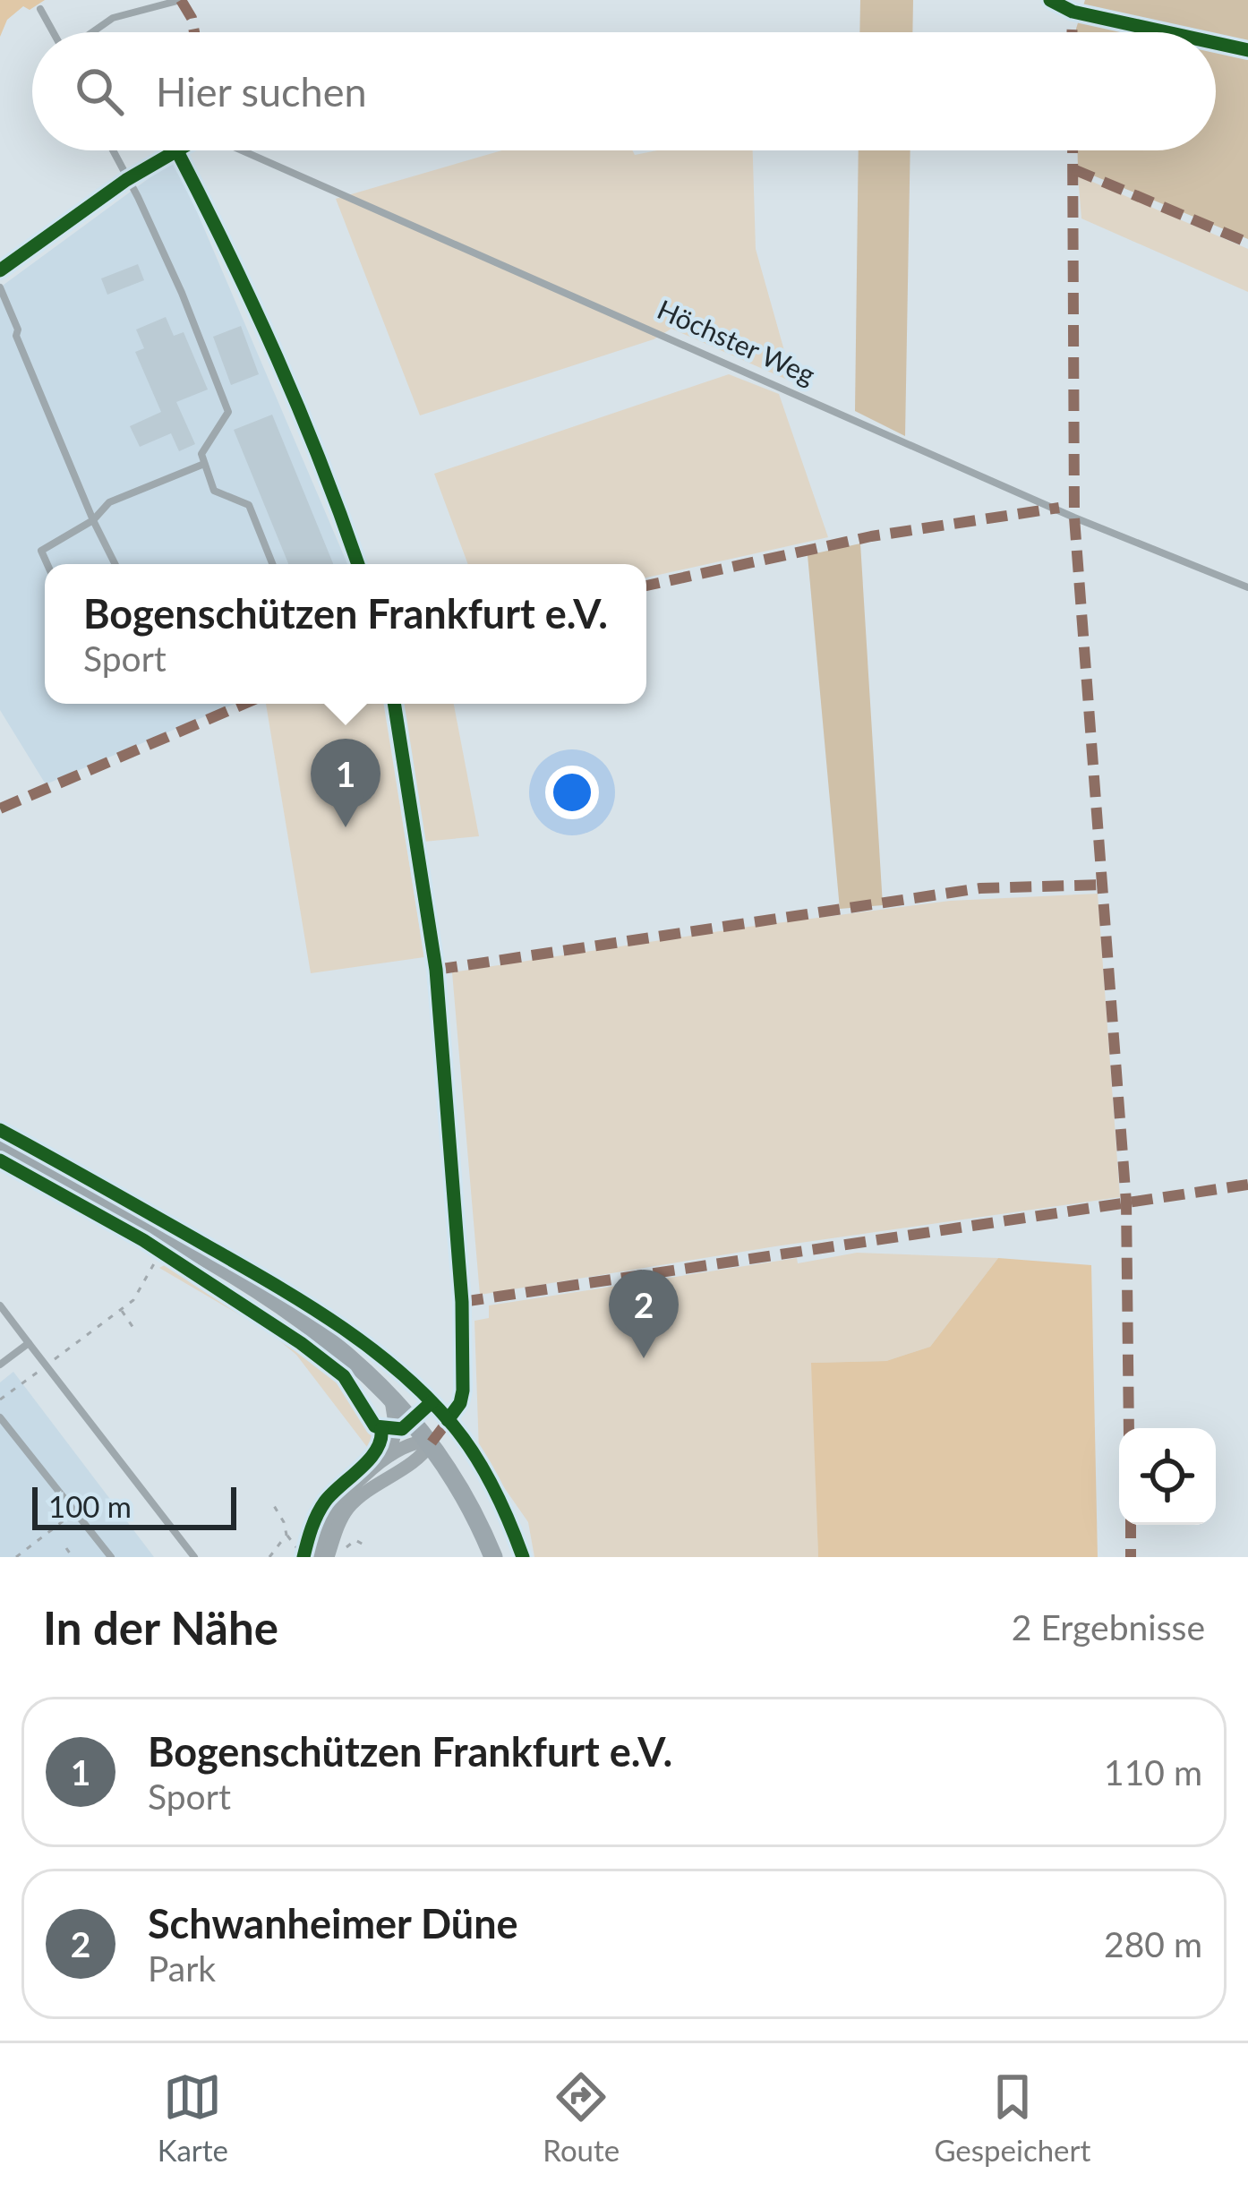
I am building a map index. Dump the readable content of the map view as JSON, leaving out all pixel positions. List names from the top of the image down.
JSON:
{
  "streets": {
    "lane": ["Höchster Weg"]
  },
  "scale_bar": "100 m",
  "page": {
    "search": "Hier suchen",
    "popup": ["Bogenschützen Frankfurt e.V.", "Sport"],
    "pins": ["1", "2"],
    "scale": "100 m",
    "heading": ["In der Nähe", "2 Ergebnisse"],
    "list": [
      {
        "mark": "1",
        "name": "Bogenschützen Frankfurt e.V.",
        "note": "Sport",
        "value": "110 m"
      },
      {
        "mark": "2",
        "name": "Schwanheimer Düne",
        "note": "Park",
        "value": "280 m"
      }
    ],
    "nav": ["Karte", "Route", "Gespeichert"]
  }
}
